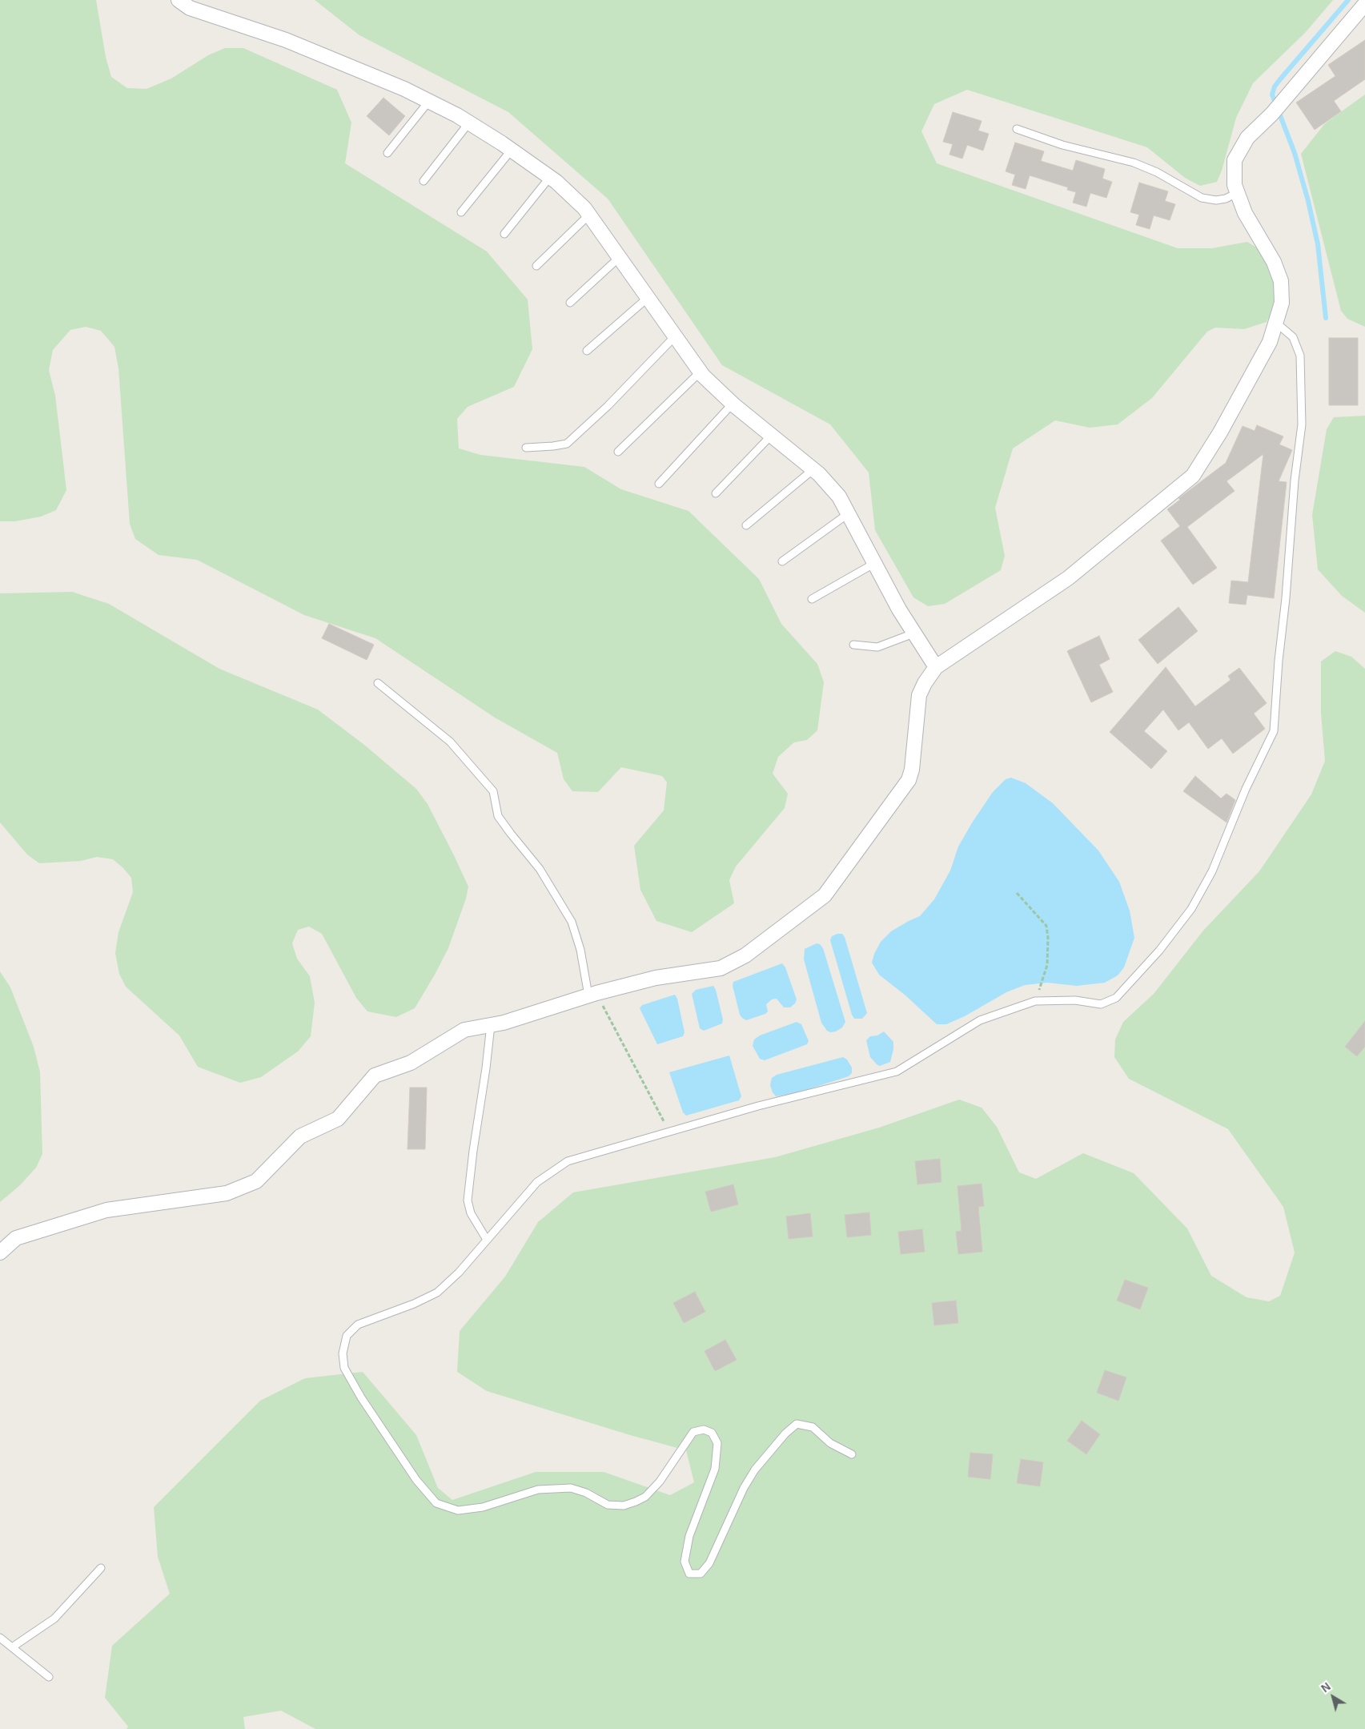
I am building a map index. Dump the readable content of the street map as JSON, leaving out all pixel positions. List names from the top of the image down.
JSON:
{
  "north": "top left"
}
